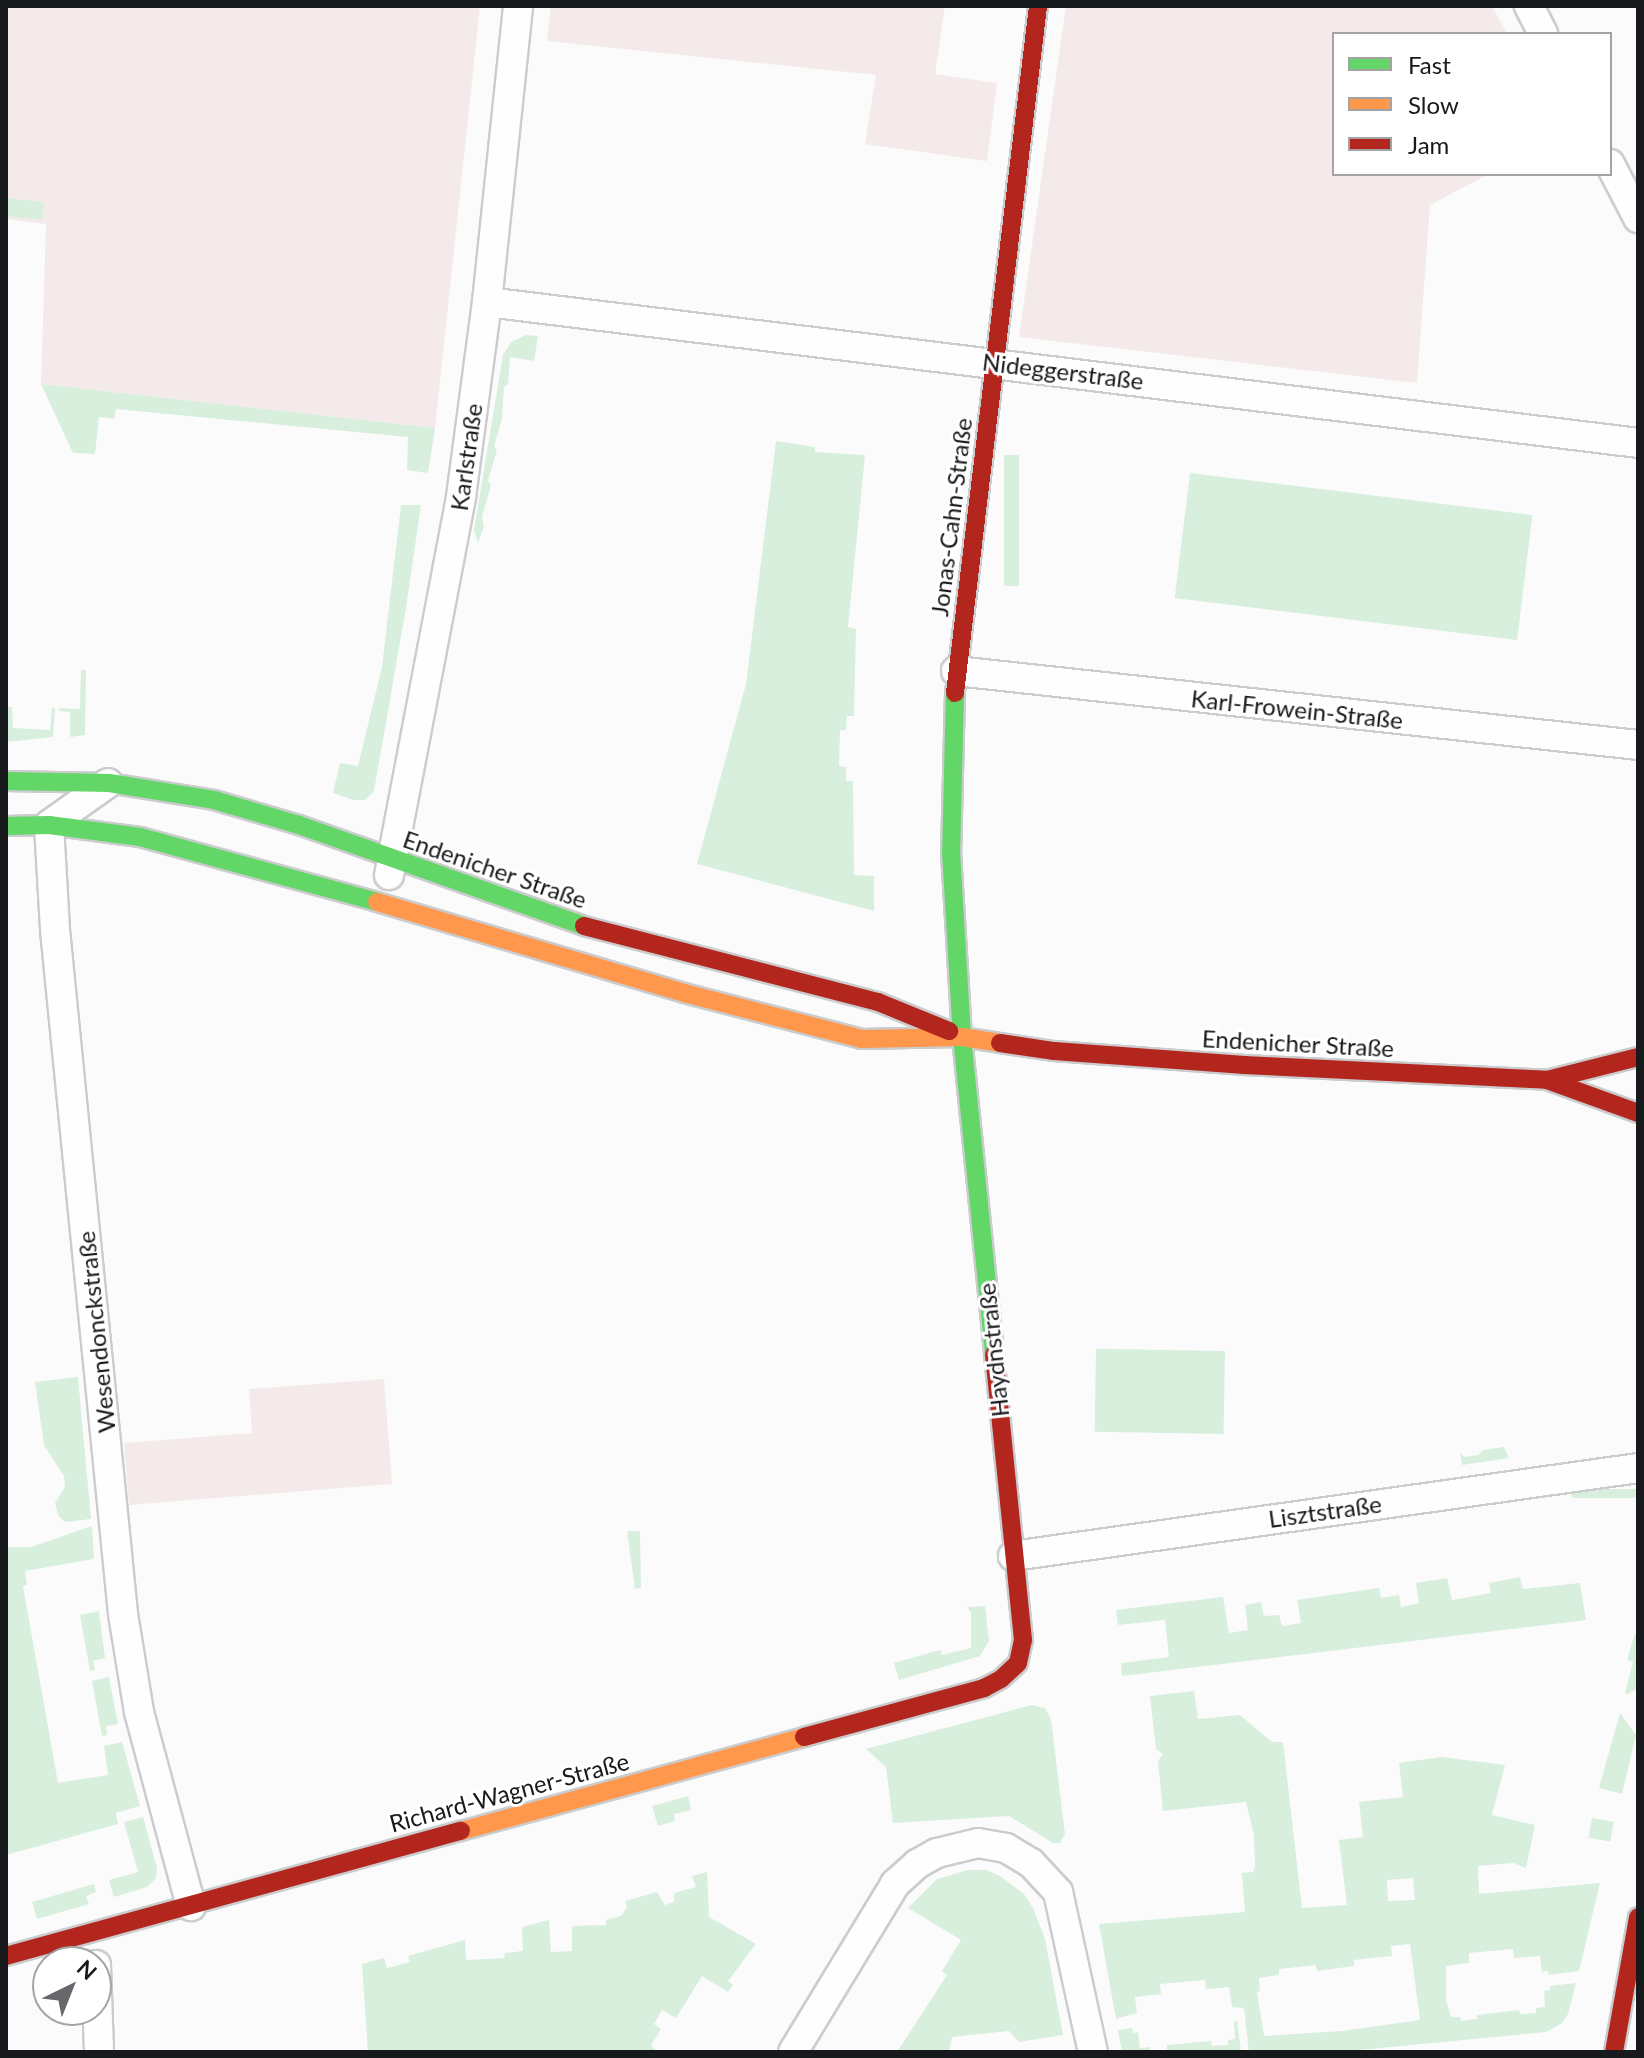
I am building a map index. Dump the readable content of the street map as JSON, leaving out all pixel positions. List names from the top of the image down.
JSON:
{
  "streets": {
    "street": [
      "Nideggerstraße",
      "Karlstraße",
      "Jonas-Cahn-Straße",
      "Karl-Frowein-Straße",
      "Endenicher Straße",
      "Wesendonckstraße",
      "Haydnstraße",
      "Lisztstraße",
      "Richard-Wagner-Straße"
    ]
  },
  "crossings": [
    ["Nideggerstraße", "Karlstraße"],
    ["Nideggerstraße", "Jonas-Cahn-Straße"],
    ["Karlstraße", "Endenicher Straße"],
    ["Jonas-Cahn-Straße", "Karl-Frowein-Straße"],
    ["Jonas-Cahn-Straße", "Endenicher Straße"],
    ["Jonas-Cahn-Straße", "Haydnstraße"],
    ["Endenicher Straße", "Wesendonckstraße"],
    ["Endenicher Straße", "Haydnstraße"],
    ["Wesendonckstraße", "Richard-Wagner-Straße"],
    ["Haydnstraße", "Lisztstraße"],
    ["Haydnstraße", "Richard-Wagner-Straße"]
  ],
  "legend": ["Fast", "Slow", "Jam"],
  "north": "top right"
}
